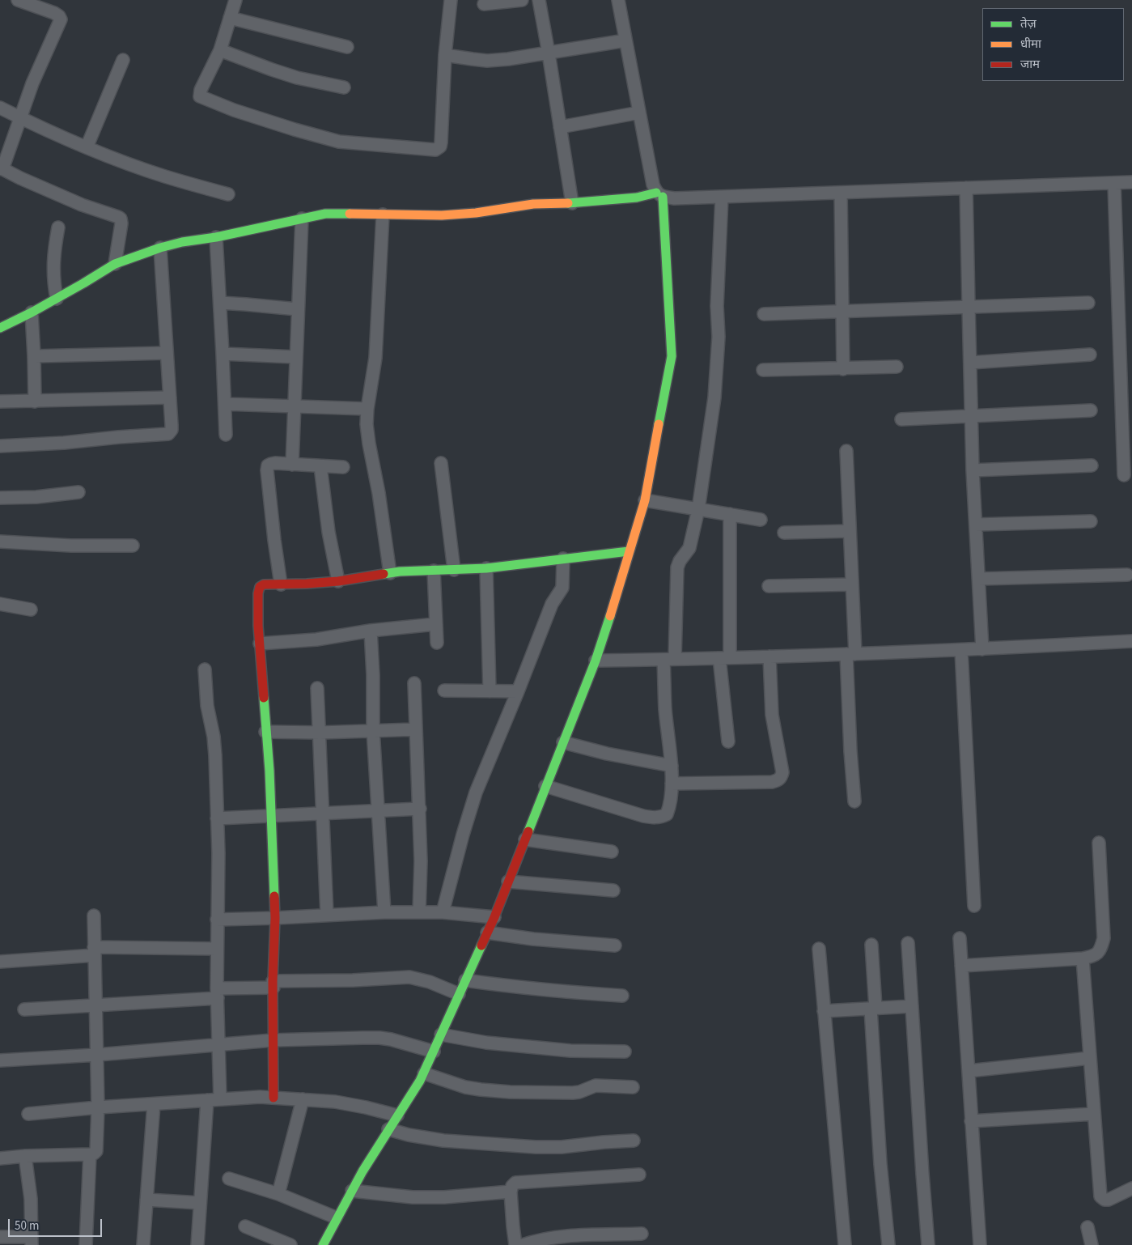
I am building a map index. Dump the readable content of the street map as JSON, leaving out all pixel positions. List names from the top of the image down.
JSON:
{
  "legend": ["तेज़", "धीमा", "जाम"],
  "scale_bar": "50 m"
}
